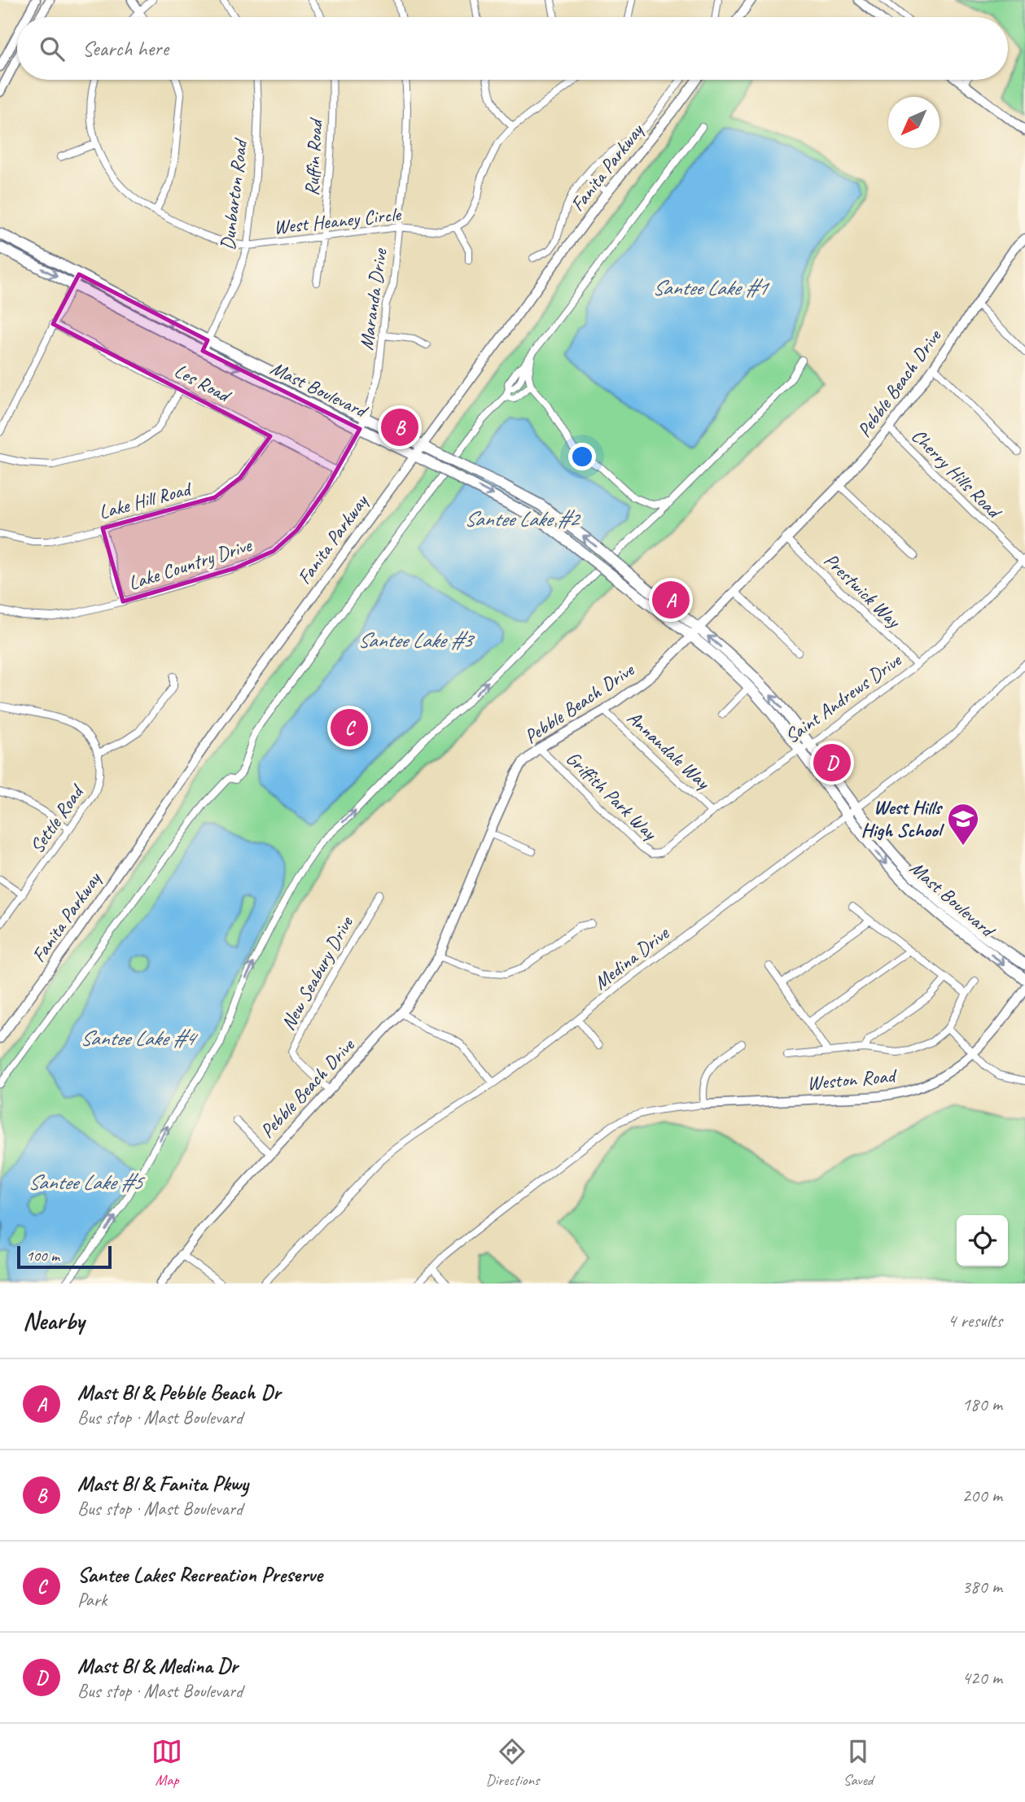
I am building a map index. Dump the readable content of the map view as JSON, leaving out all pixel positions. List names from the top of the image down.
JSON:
{
  "streets": {
    "main road": ["Mast Boulevard"],
    "street": [
      "Ruffin Road",
      "Fanita Parkway",
      "Dunbarton Road",
      "West Heaney Circle",
      "Maranda Drive",
      "Les Road",
      "Pebble Beach Drive",
      "Cherry Hills Road",
      "Lake Hill Road",
      "Lake Country Drive",
      "Prestwick Way",
      "Saint Andrews Drive",
      "Annandale Way",
      "Griffith Park Way",
      "Settle Road",
      "Medina Drive",
      "New Seabury Drive",
      "Weston Road"
    ]
  },
  "crossings": [
    ["Ruffin Road", "West Heaney Circle"],
    ["Fanita Parkway", "Mast Boulevard"],
    ["Dunbarton Road", "West Heaney Circle"],
    ["Dunbarton Road", "Mast Boulevard"],
    ["West Heaney Circle", "Maranda Drive"],
    ["Maranda Drive", "Mast Boulevard"],
    ["Maranda Drive", "Lake Country Drive"],
    ["Les Road", "Lake Hill Road"],
    ["Les Road", "Lake Country Drive"],
    ["Pebble Beach Drive", "Mast Boulevard"],
    ["Pebble Beach Drive", "Cherry Hills Road"],
    ["Pebble Beach Drive", "Prestwick Way"],
    ["Pebble Beach Drive", "Annandale Way"],
    ["Pebble Beach Drive", "Griffith Park Way"],
    ["Pebble Beach Drive", "New Seabury Drive"],
    ["Mast Boulevard", "Lake Country Drive"],
    ["Mast Boulevard", "Saint Andrews Drive"],
    ["Mast Boulevard", "Medina Drive"],
    ["Cherry Hills Road", "Saint Andrews Drive"],
    ["Prestwick Way", "Saint Andrews Drive"],
    ["Saint Andrews Drive", "Annandale Way"],
    ["Saint Andrews Drive", "Griffith Park Way"]
  ],
  "water": [
    "Santee Lake #1",
    "Santee Lake #2",
    "Santee Lake #3",
    "Santee Lake #4",
    "Santee Lake #5"
  ],
  "places": {
    "school or university": ["West Hills High School"]
  },
  "scale_bar": "100 m",
  "north": "bottom left",
  "page": {
    "search": "Search here",
    "pins": [
      "B",
      "A",
      "C",
      "D"
    ],
    "scale": "100 m",
    "heading": ["Nearby", "4 results"],
    "list": [
      {
        "mark": "A",
        "name": "Mast Bl & Pebble Beach Dr",
        "note": "Bus stop · Mast Boulevard",
        "value": "180 m"
      },
      {
        "mark": "B",
        "name": "Mast Bl & Fanita Pkwy",
        "note": "Bus stop · Mast Boulevard",
        "value": "200 m"
      },
      {
        "mark": "C",
        "name": "Santee Lakes Recreation Preserve",
        "note": "Park",
        "value": "380 m"
      },
      {
        "mark": "D",
        "name": "Mast Bl & Medina Dr",
        "note": "Bus stop · Mast Boulevard",
        "value": "420 m"
      }
    ],
    "nav": ["Map", "Directions", "Saved"]
  }
}
